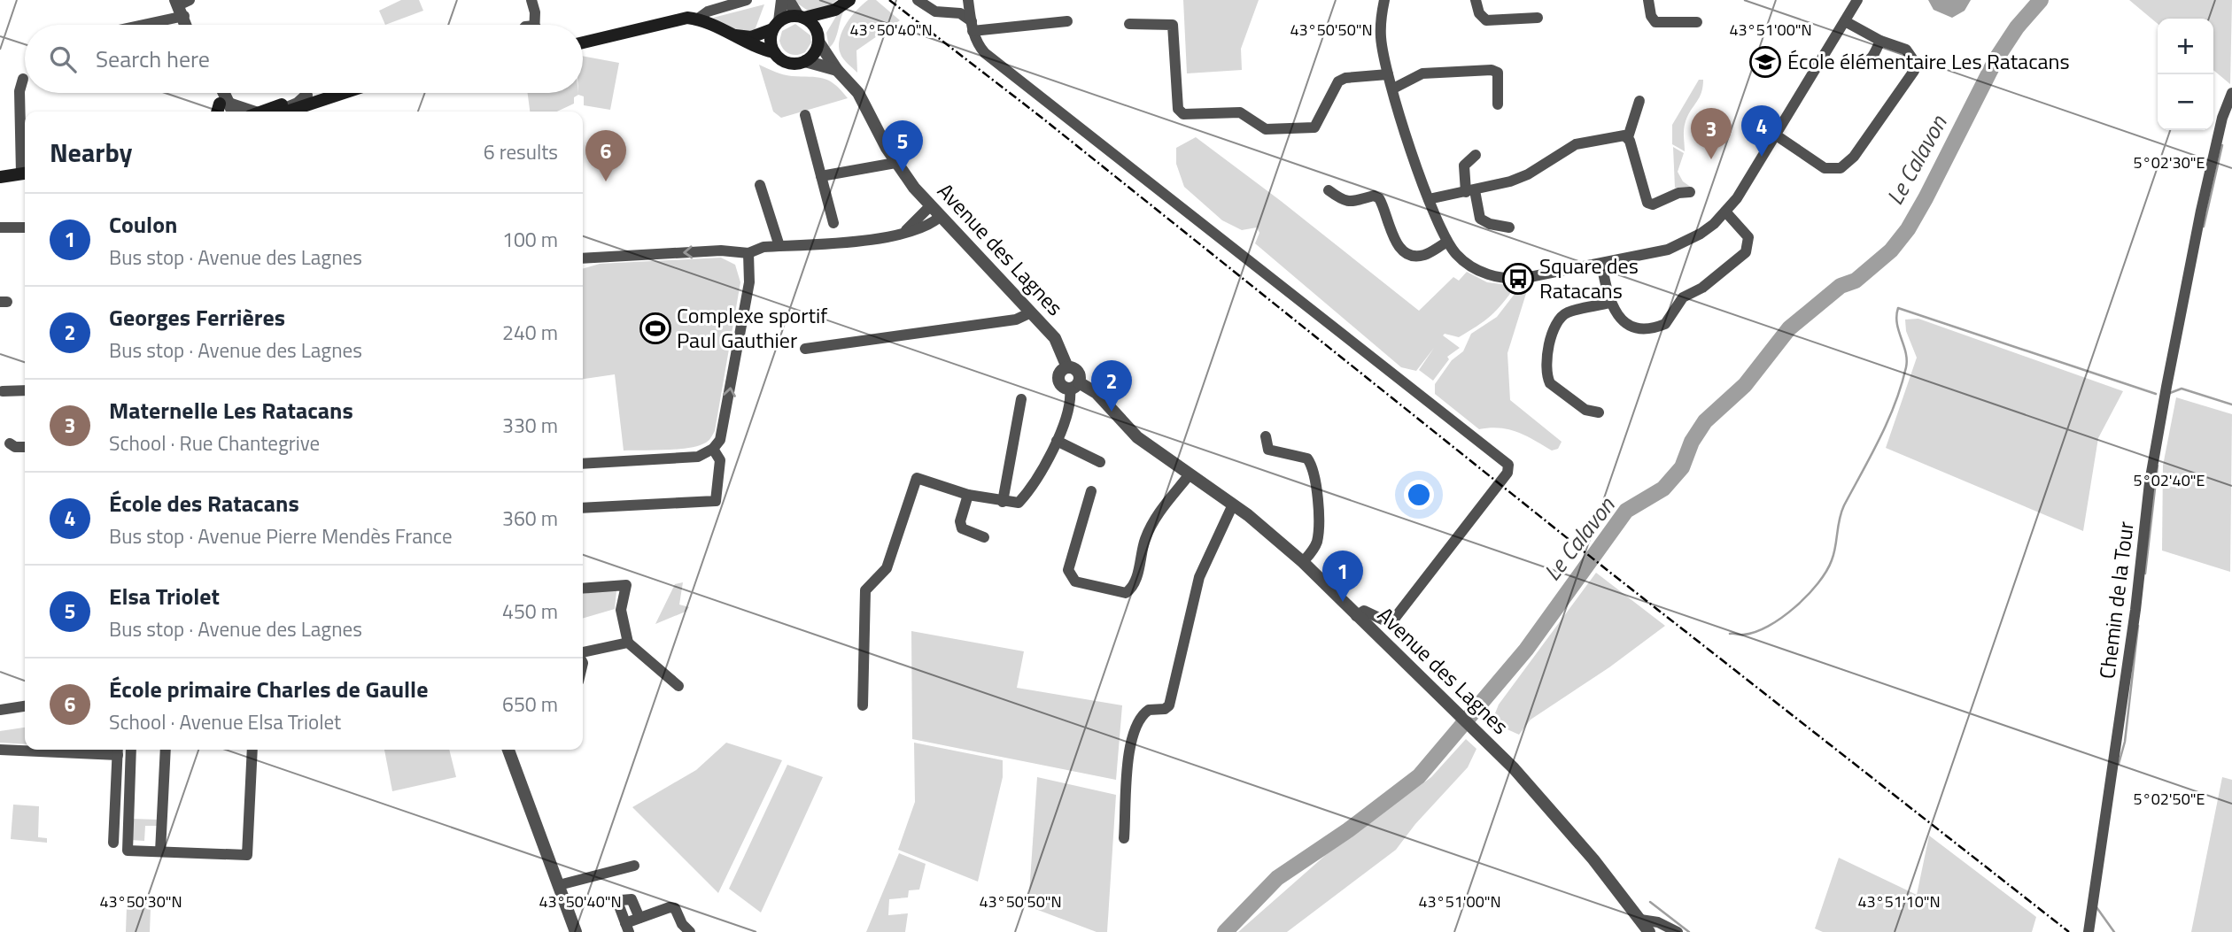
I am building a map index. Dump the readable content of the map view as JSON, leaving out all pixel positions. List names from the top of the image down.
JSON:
{
  "streets": {
    "street": ["Avenue des Lagnes", "Chemin de la Tour"]
  },
  "water": ["Le Calavon"],
  "places": {
    "school or university": ["École élémentaire Les Ratacans"],
    "bus stop": ["Square des Ratacans"],
    "sports": ["Complexe sportif Paul Gauthier"]
  },
  "page": {
    "map_buttons": ["+", "−"],
    "search": "Search here",
    "pins": [
      "4",
      "3",
      "5",
      "6",
      "2",
      "1"
    ],
    "heading": ["Nearby", "6 results"],
    "list": [
      {
        "mark": "1",
        "name": "Coulon",
        "note": "Bus stop · Avenue des Lagnes",
        "value": "100 m"
      },
      {
        "mark": "2",
        "name": "Georges Ferrières",
        "note": "Bus stop · Avenue des Lagnes",
        "value": "240 m"
      },
      {
        "mark": "3",
        "name": "Maternelle Les Ratacans",
        "note": "School · Rue Chantegrive",
        "value": "330 m"
      },
      {
        "mark": "4",
        "name": "École des Ratacans",
        "note": "Bus stop · Avenue Pierre Mendès France",
        "value": "360 m"
      },
      {
        "mark": "5",
        "name": "Elsa Triolet",
        "note": "Bus stop · Avenue des Lagnes",
        "value": "450 m"
      },
      {
        "mark": "6",
        "name": "École primaire Charles de Gaulle",
        "note": "School · Avenue Elsa Triolet",
        "value": "650 m"
      }
    ]
  },
  "coordinates": [
    "43°50'40\"N",
    "43°50'50\"N",
    "43°51'00\"N",
    "5°02'30\"E",
    "5°02'40\"E",
    "5°02'50\"E",
    "43°50'30\"N",
    "43°51'10\"N"
  ]
}
